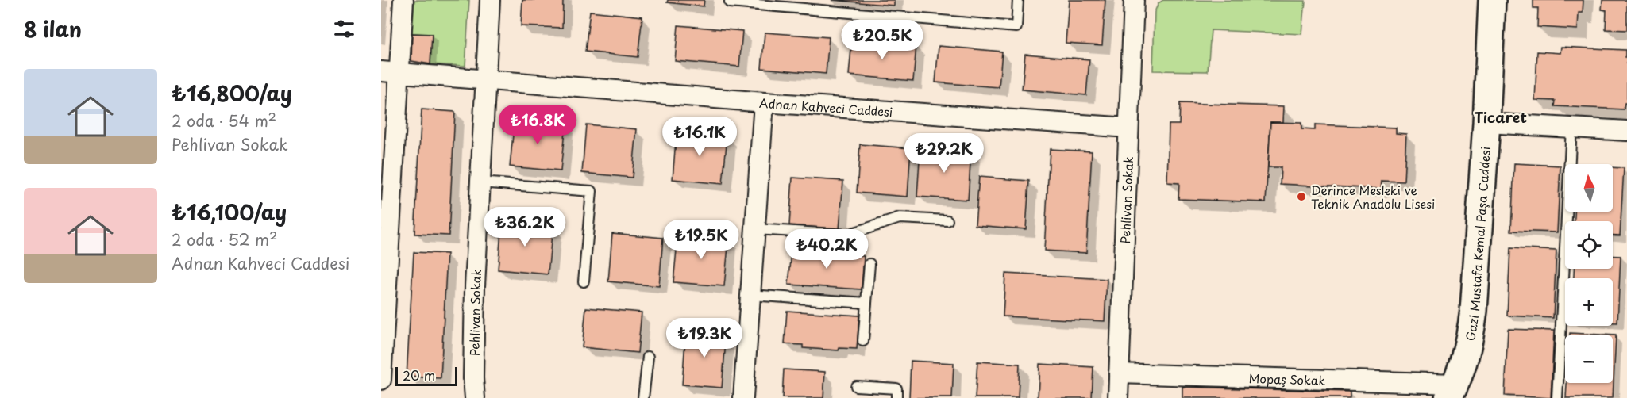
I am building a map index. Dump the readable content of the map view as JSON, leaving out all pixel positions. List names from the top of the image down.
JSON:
{
  "streets": {
    "street": [
      "Adnan Kahveci Caddesi",
      "Pehlivan Sokak",
      "Gazi Mustafa Kemal Paşa Caddesi",
      "Mopaş Sokak"
    ]
  },
  "crossings": [
    ["Adnan Kahveci Caddesi", "Pehlivan Sokak"],
    ["Pehlivan Sokak", "Mopaş Sokak"],
    ["Gazi Mustafa Kemal Paşa Caddesi", "Mopaş Sokak"]
  ],
  "districts": ["Ticaret"],
  "places": ["Derince Mesleki ve Teknik Anadolu Lisesi"],
  "scale_bar": "20 m",
  "north": "top",
  "page": {
    "heading": "8 ilan",
    "price": [
      "₺20.5K",
      "₺16.8K",
      "₺16.1K",
      "₺29.2K",
      "₺36.2K",
      "₺19.5K",
      "₺40.2K",
      "₺19.3K"
    ],
    "list": [
      {
        "name": "₺16,800/ay",
        "note": "2 oda · 54 m² · Pehlivan Sokak"
      },
      {
        "name": "₺16,100/ay",
        "note": "2 oda · 52 m² · Adnan Kahveci Caddesi"
      }
    ],
    "map_buttons": ["+", "−"],
    "scale": "20 m"
  }
}
